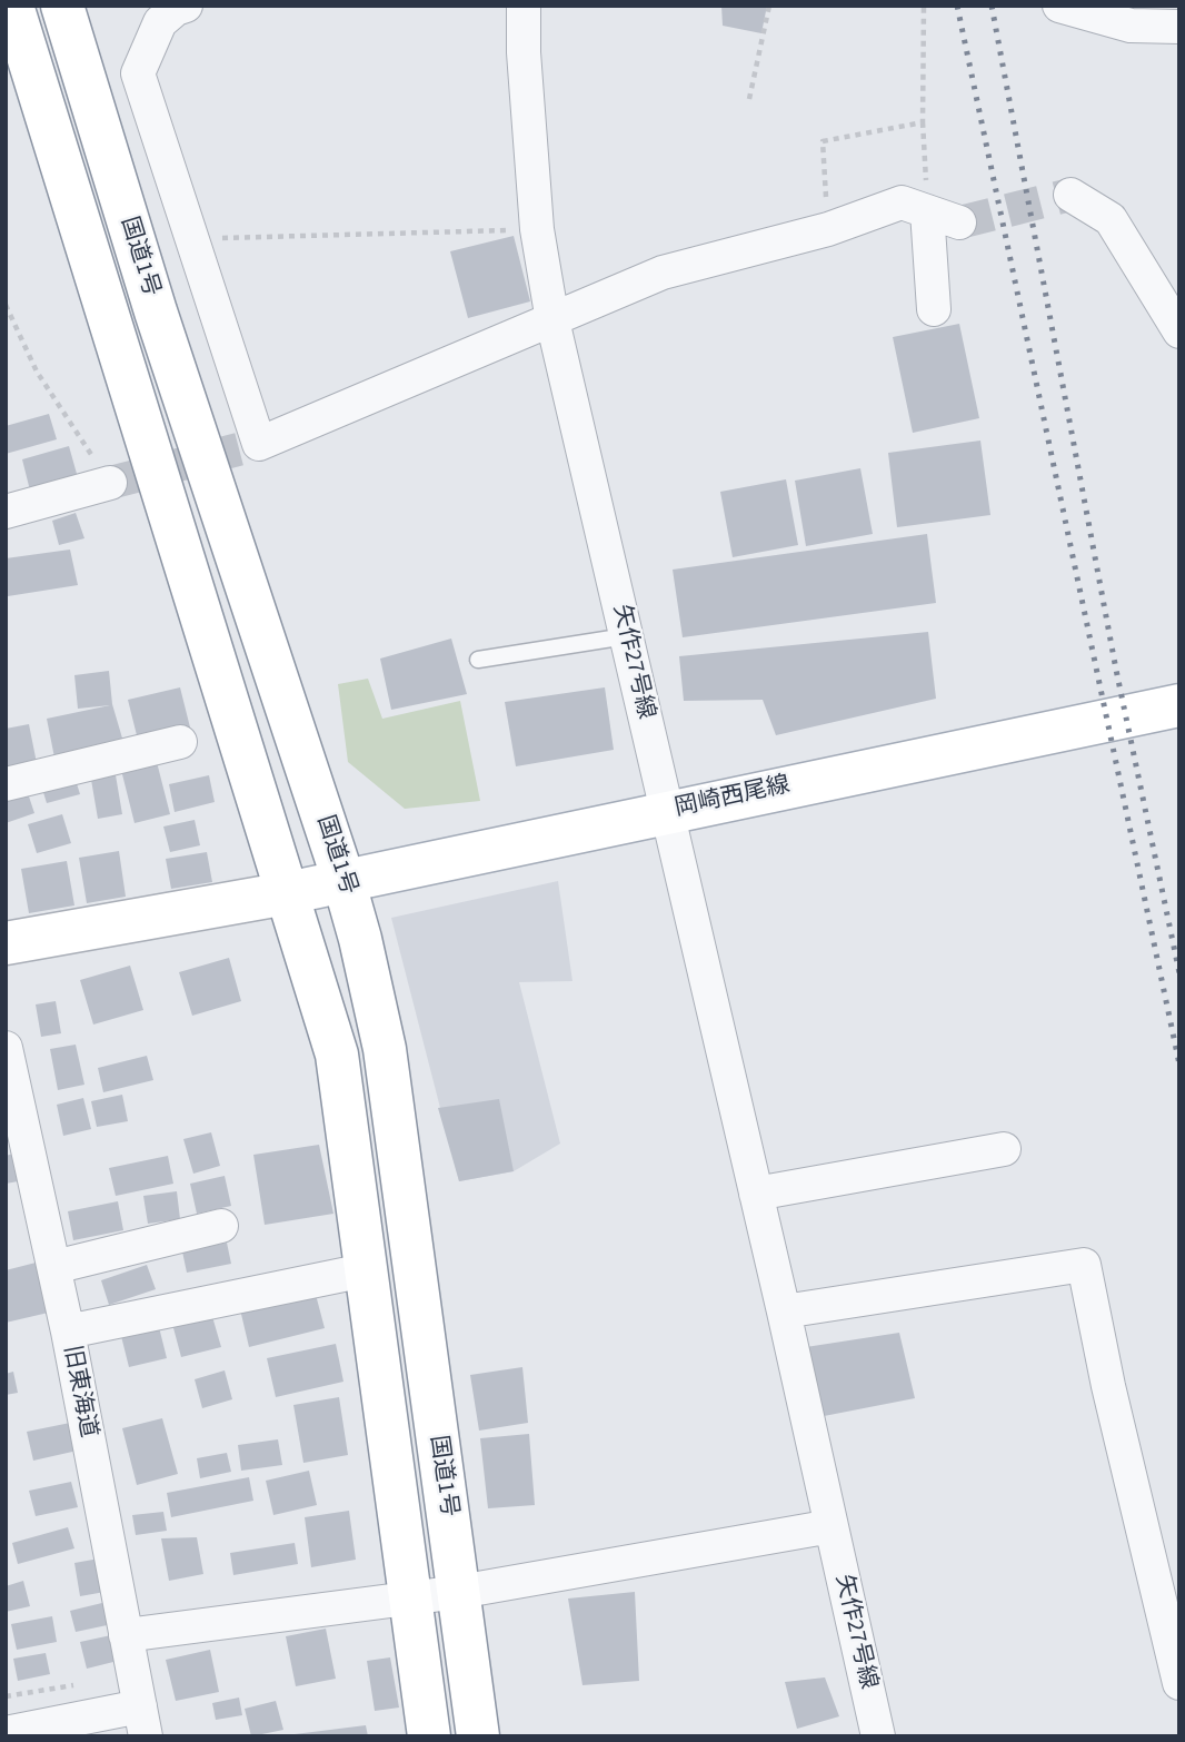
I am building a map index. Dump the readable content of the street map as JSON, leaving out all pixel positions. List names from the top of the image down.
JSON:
{
  "streets": {
    "main road": ["国道1号", "岡崎西尾線"],
    "street": ["矢作27号線", "旧東海道"]
  },
  "crossings": [
    ["国道1号", "岡崎西尾線"],
    ["矢作27号線", "岡崎西尾線"]
  ]
}
